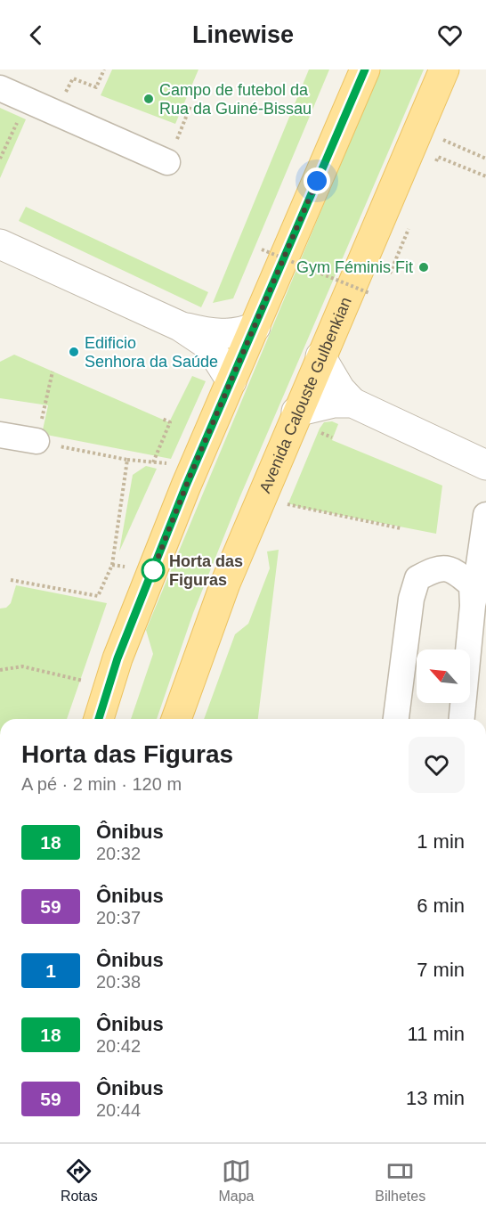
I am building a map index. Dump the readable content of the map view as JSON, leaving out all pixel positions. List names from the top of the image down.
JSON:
{
  "streets": {
    "main road": ["Avenida Calouste Gulbenkian"]
  },
  "places": [
    "Campo de futebol da Rua da Guiné-Bissau",
    "Gym Féminis Fit",
    "Edificio Senhora da Saúde",
    "Horta das Figuras"
  ],
  "lines": ["bus line 18"],
  "north": "top left",
  "page": {
    "header": "Linewise",
    "heading": ["Horta das Figuras", "A pé · 2 min · 120 m"],
    "list": [
      {
        "mark": "18",
        "name": "Ônibus",
        "note": "20:32",
        "value": "1 min"
      },
      {
        "mark": "59",
        "name": "Ônibus",
        "note": "20:37",
        "value": "6 min"
      },
      {
        "mark": "1",
        "name": "Ônibus",
        "note": "20:38",
        "value": "7 min"
      },
      {
        "mark": "18",
        "name": "Ônibus",
        "note": "20:42",
        "value": "11 min"
      },
      {
        "mark": "59",
        "name": "Ônibus",
        "note": "20:44",
        "value": "13 min"
      }
    ],
    "tabs": ["Rotas", "Mapa", "Bilhetes"]
  }
}
